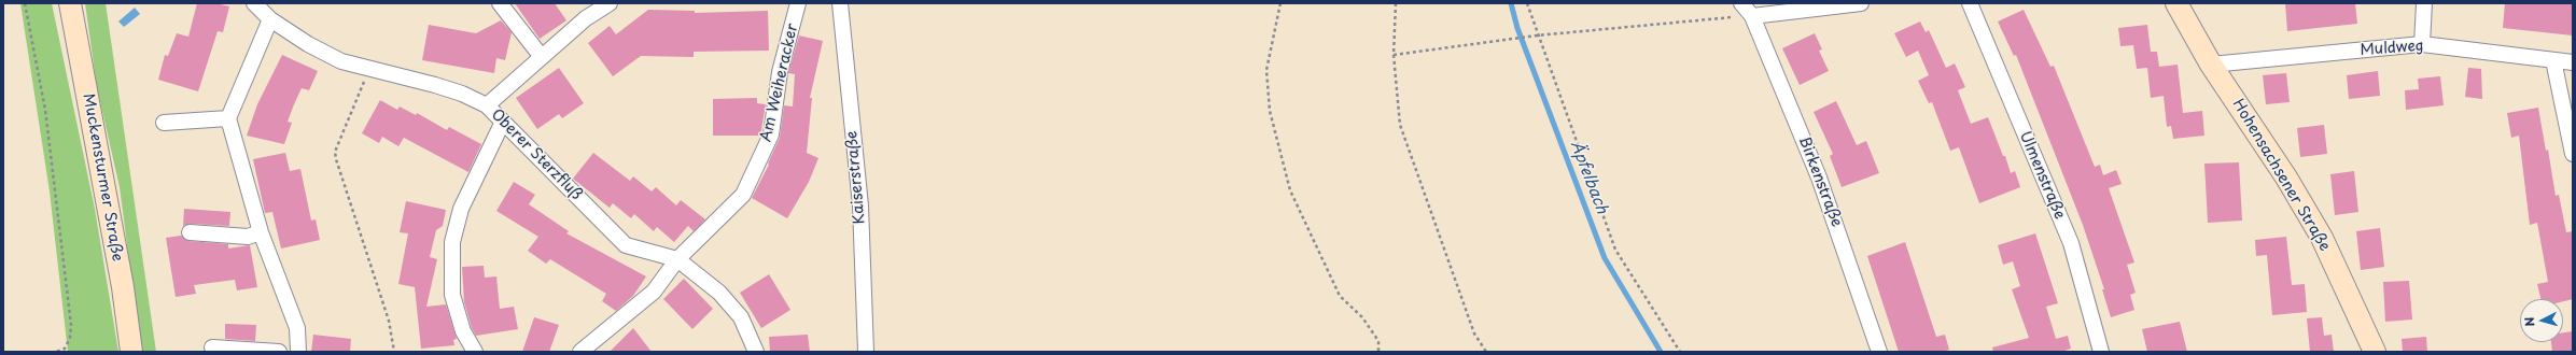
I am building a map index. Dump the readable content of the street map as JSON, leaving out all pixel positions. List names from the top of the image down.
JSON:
{
  "streets": {
    "street": [
      "Muldweg",
      "Am Weiheracker",
      "Oberer Sterzfluß",
      "Ulmenstraße",
      "Hohensachsener Straße",
      "Muckensturmer Straße",
      "Kaiserstraße",
      "Birkenstraße"
    ]
  },
  "crossings": [
    ["Muldweg", "Hohensachsener Straße"],
    ["Am Weiheracker", "Oberer Sterzfluß"]
  ],
  "water": ["Äpfelbach"],
  "north": "left"
}
